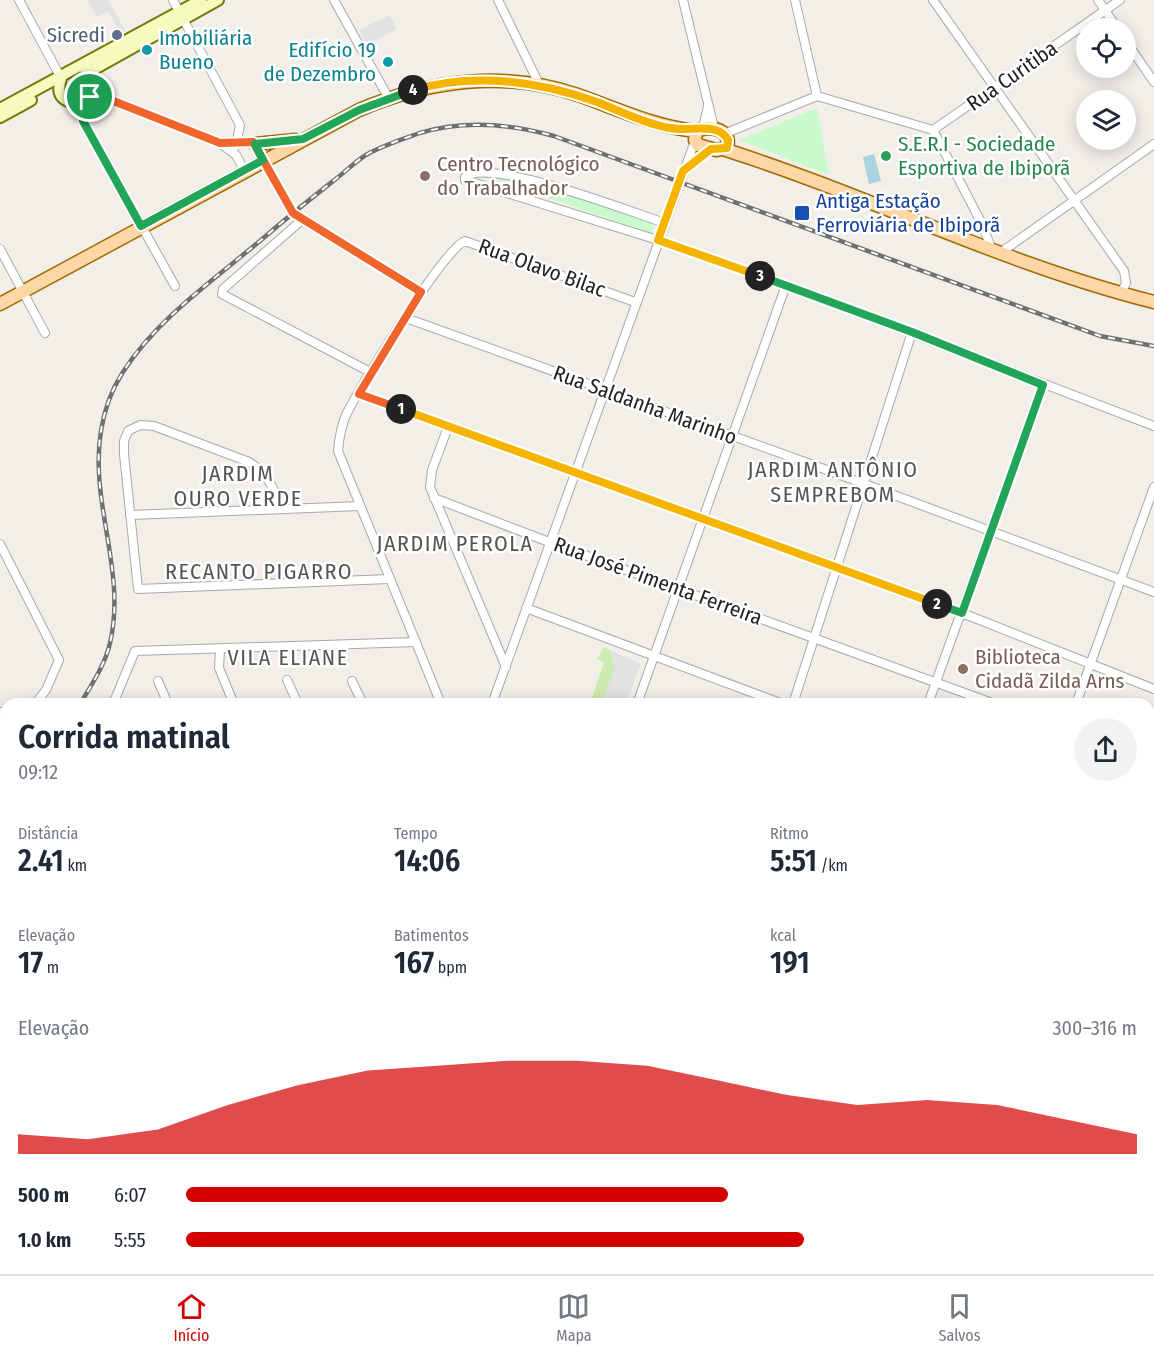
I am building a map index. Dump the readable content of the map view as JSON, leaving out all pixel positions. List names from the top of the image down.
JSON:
{
  "streets": {
    "street": [
      "Rua Curitiba",
      "Rua Olavo Bilac",
      "Rua Saldanha Marinho",
      "Rua José Pimenta Ferreira"
    ]
  },
  "crossings": [
    ["Rua Olavo Bilac", "Rua Saldanha Marinho"]
  ],
  "districts": [
    "JARDIM ANTÔNIO SEMPREBOM",
    "JARDIM OURO VERDE",
    "JARDIM PEROLA",
    "RECANTO PIGARRO",
    "VILA ELIANE"
  ],
  "places": {
    "other": [
      "Sicredi",
      "Imobiliária Bueno",
      "Edifício 19 de Dezembro",
      "S.E.R.I - Sociedade Esportiva de Ibiporã",
      "Centro Tecnológico do Trabalhador",
      "Biblioteca Cidadã Zilda Arns"
    ],
    "transit": ["Antiga Estação Ferroviária de Ibiporã"]
  },
  "page": {
    "pins": [
      "4",
      "3",
      "1",
      "2"
    ],
    "heading": ["Corrida matinal", "09:12"],
    "stats": [
      ["Distância", "2.41 km"],
      ["Tempo", "14:06"],
      ["Ritmo", "5:51 /km"],
      ["Elevação", "17 m"],
      ["Batimentos", "167 bpm"],
      ["kcal", "191"]
    ],
    "chart": ["Elevação", "300–316 m"],
    "list": [
      {
        "name": "500 m",
        "note": "6:07"
      },
      {
        "name": "1.0 km",
        "note": "5:55"
      }
    ],
    "tabs": ["Início", "Mapa", "Salvos"]
  }
}
